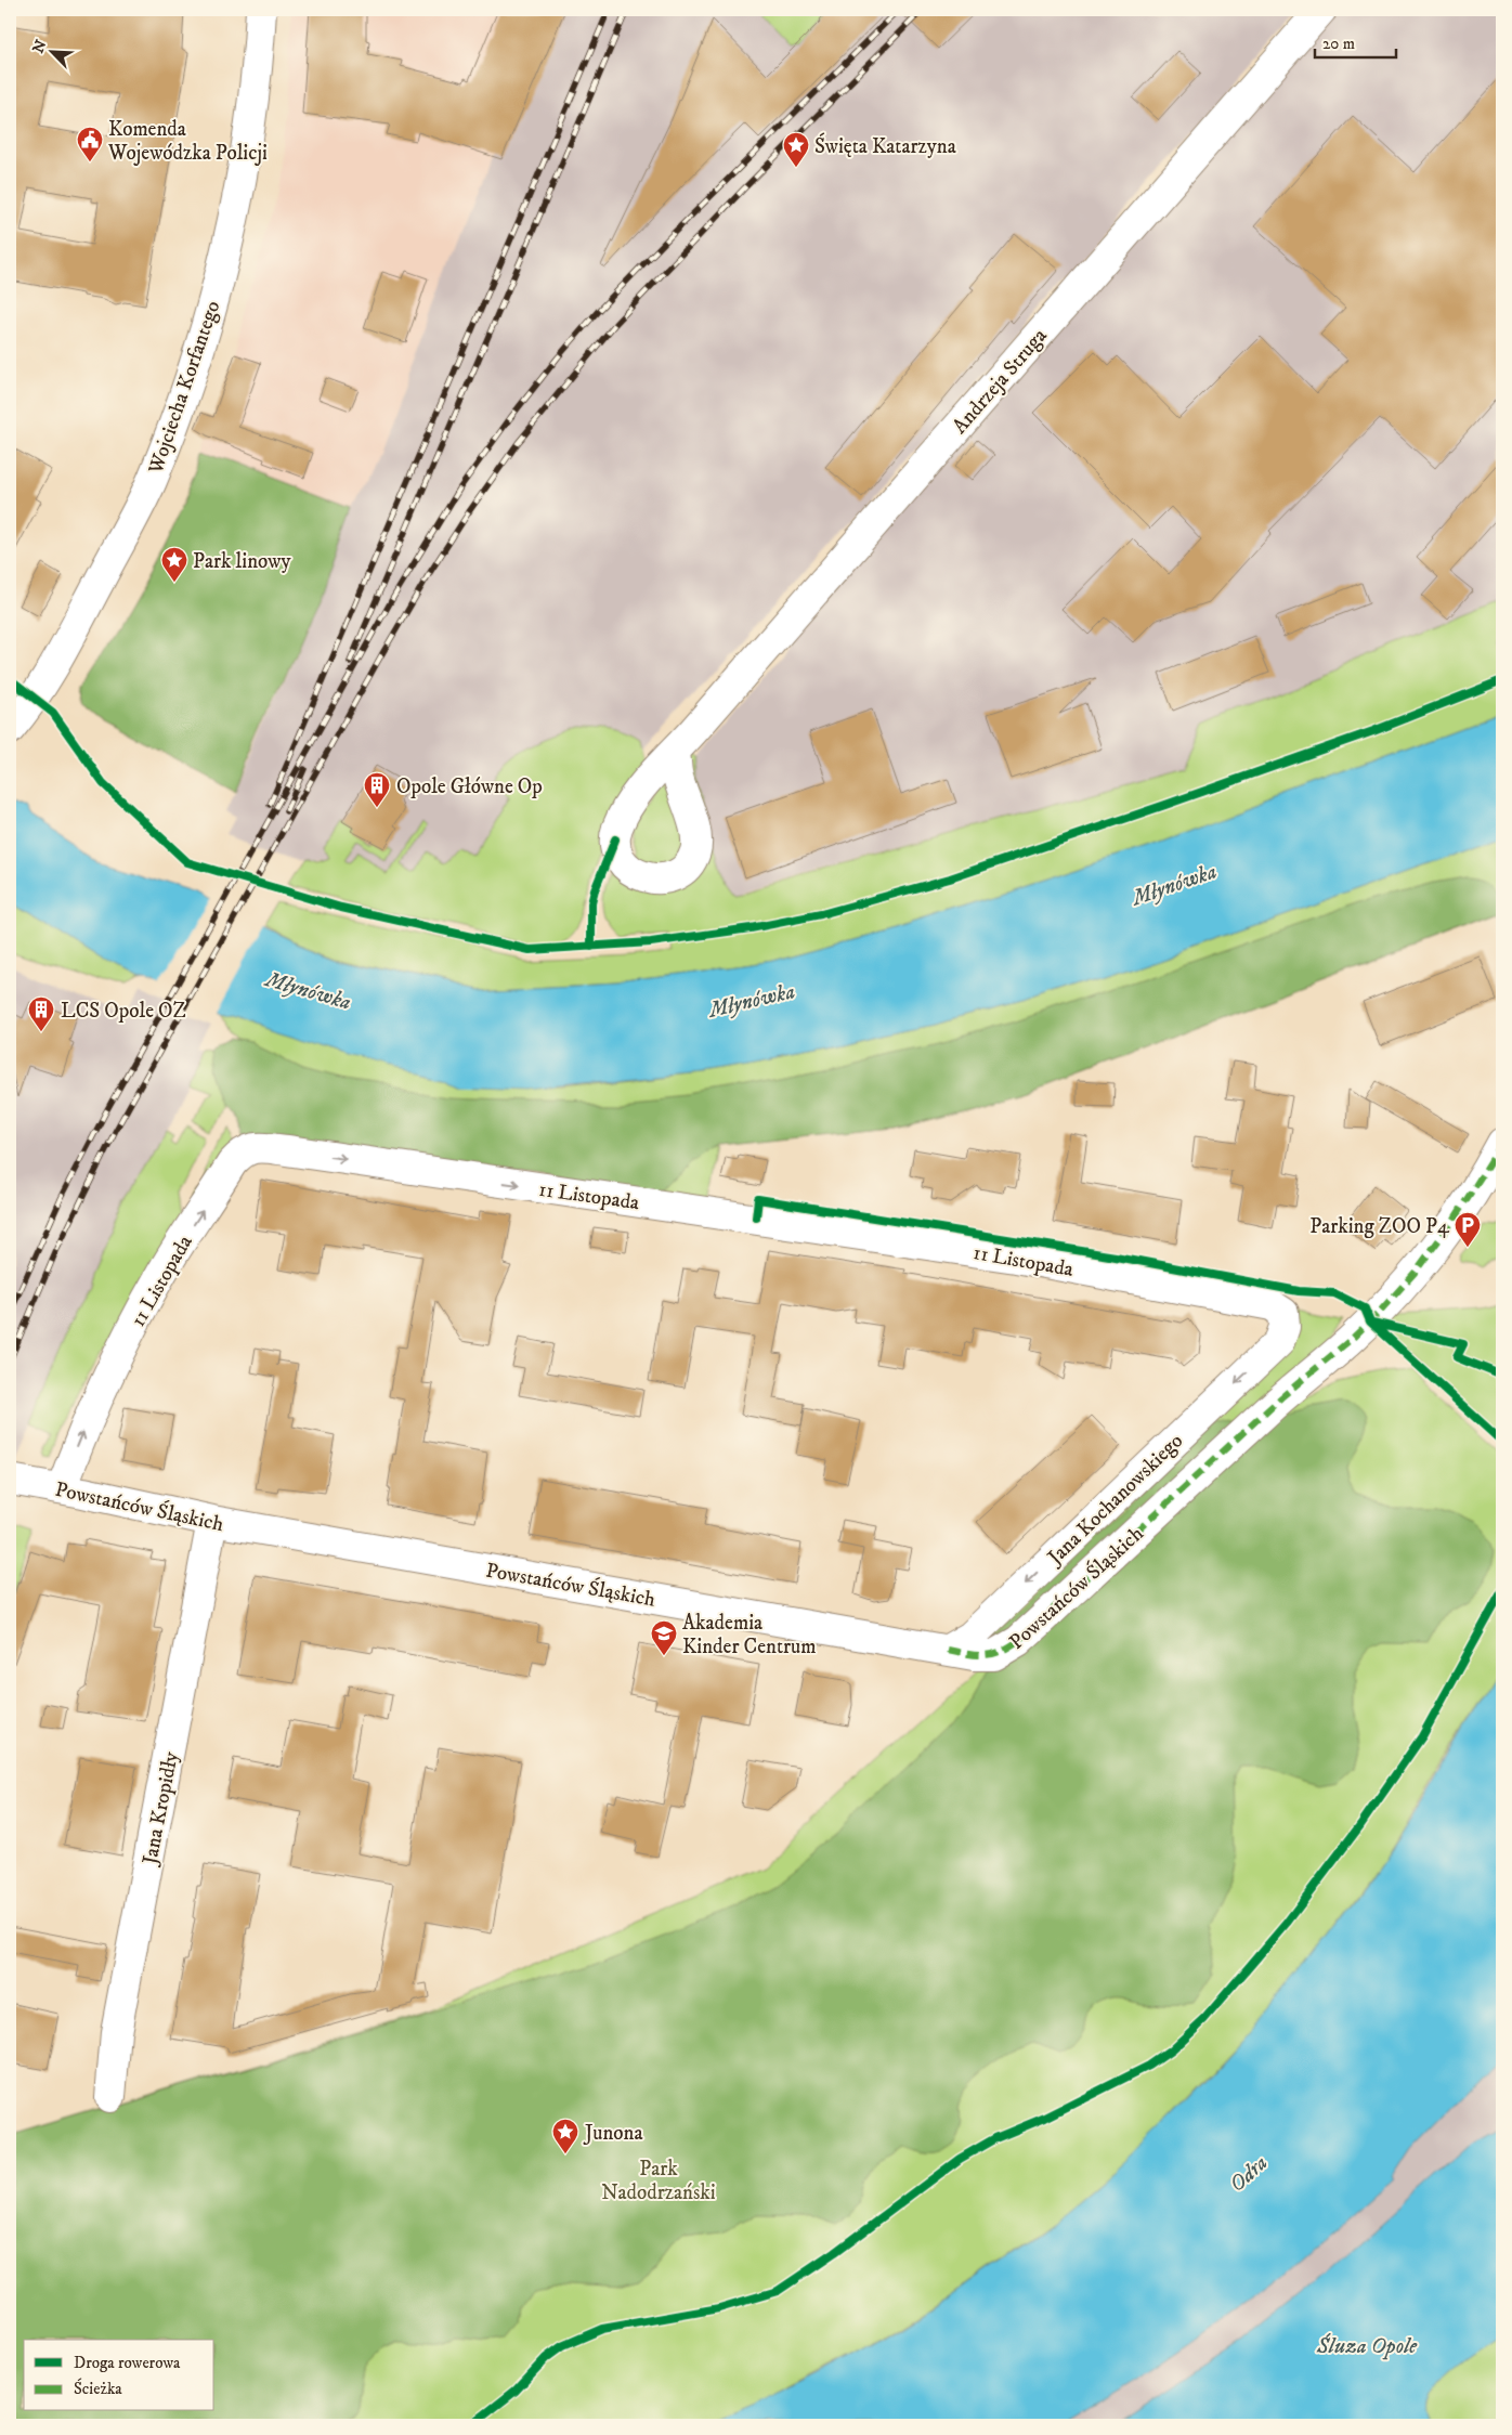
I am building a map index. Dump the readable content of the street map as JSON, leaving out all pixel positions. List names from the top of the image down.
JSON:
{
  "streets": {
    "street": [
      "Andrzeja Struga",
      "Wojciecha Korfantego",
      "11 Listopada",
      "Jana Kochanowskiego",
      "Powstańców Śląskich",
      "Jana Kropidły"
    ]
  },
  "crossings": [
    ["11 Listopada", "Jana Kochanowskiego"],
    ["11 Listopada", "Powstańców Śląskich"],
    ["Jana Kochanowskiego", "Powstańców Śląskich"],
    ["Powstańców Śląskich", "Jana Kropidły"]
  ],
  "one_way": ["11 Listopada", "Jana Kochanowskiego"],
  "water": ["Młynówka", "Odra", "Śluza Opole"],
  "parks": ["Park Nadodrzański"],
  "places": {
    "public building": ["Komenda Wojewódzka Policji"],
    "place": ["Święta Katarzyna", "Park linowy", "Junona"],
    "building": ["Opole Główne Op", "LCS Opole OZ"],
    "parking": ["Parking ZOO P4"],
    "school or university": ["Akademia Kinder Centrum"]
  },
  "legend": ["Droga rowerowa", "Ścieżka"],
  "scale_bar": "20 m",
  "north": "top left"
}
